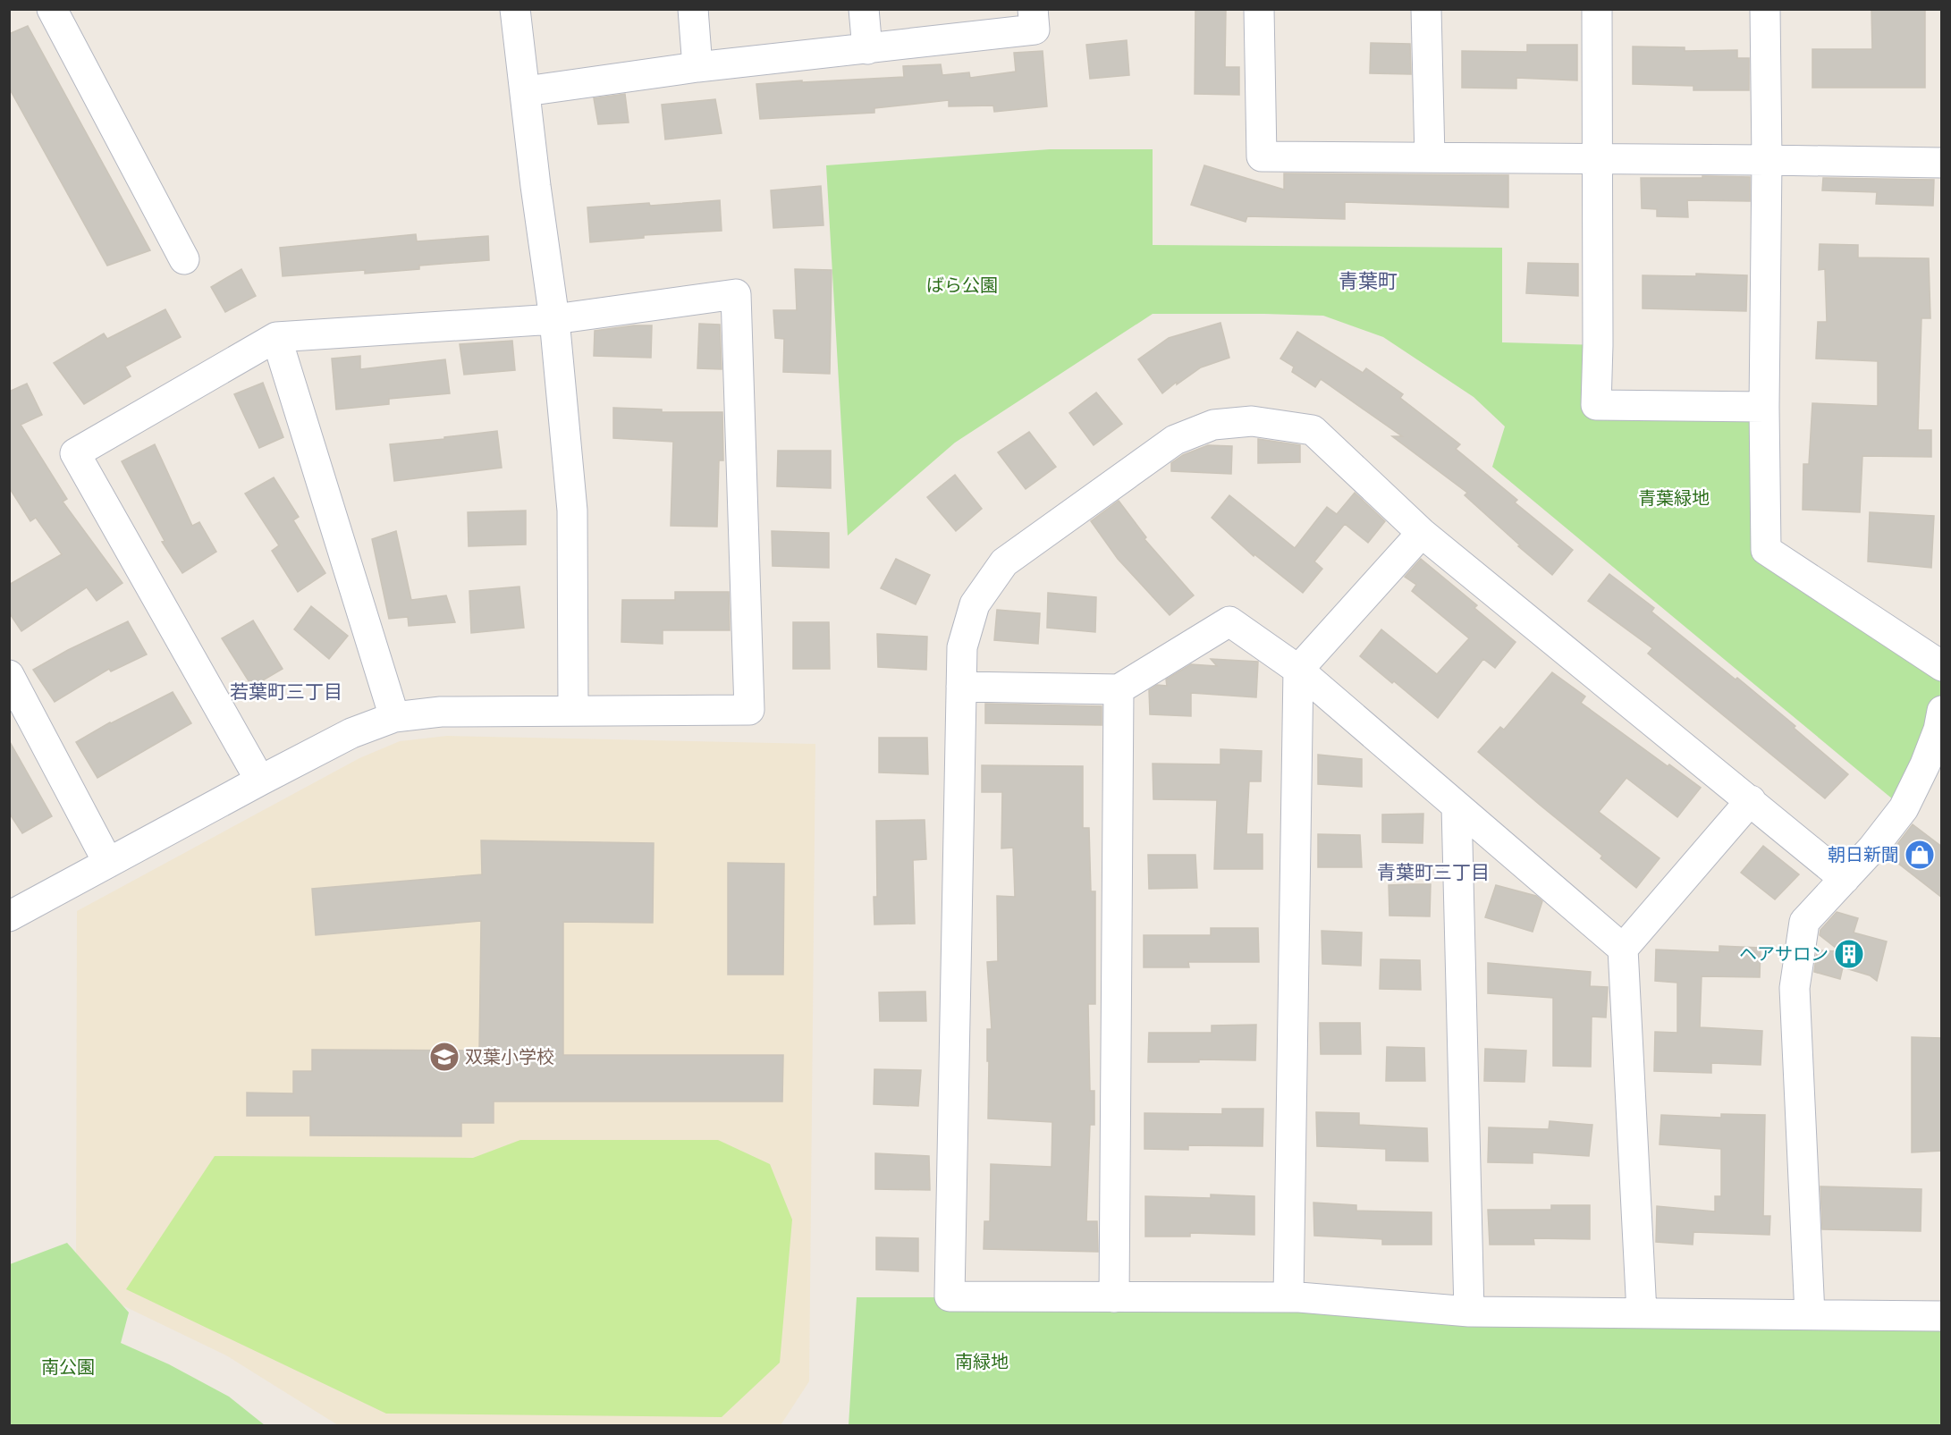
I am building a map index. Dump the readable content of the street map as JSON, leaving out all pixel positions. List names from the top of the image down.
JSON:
{
  "districts": ["青葉町", "若葉町三丁目", "青葉町三丁目"],
  "parks": [
    "ばら公園",
    "青葉緑地",
    "南緑地",
    "南公園"
  ],
  "places": {
    "shop": ["朝日新聞"],
    "building": ["ヘアサロン"],
    "school or university": ["双葉小学校"]
  }
}
